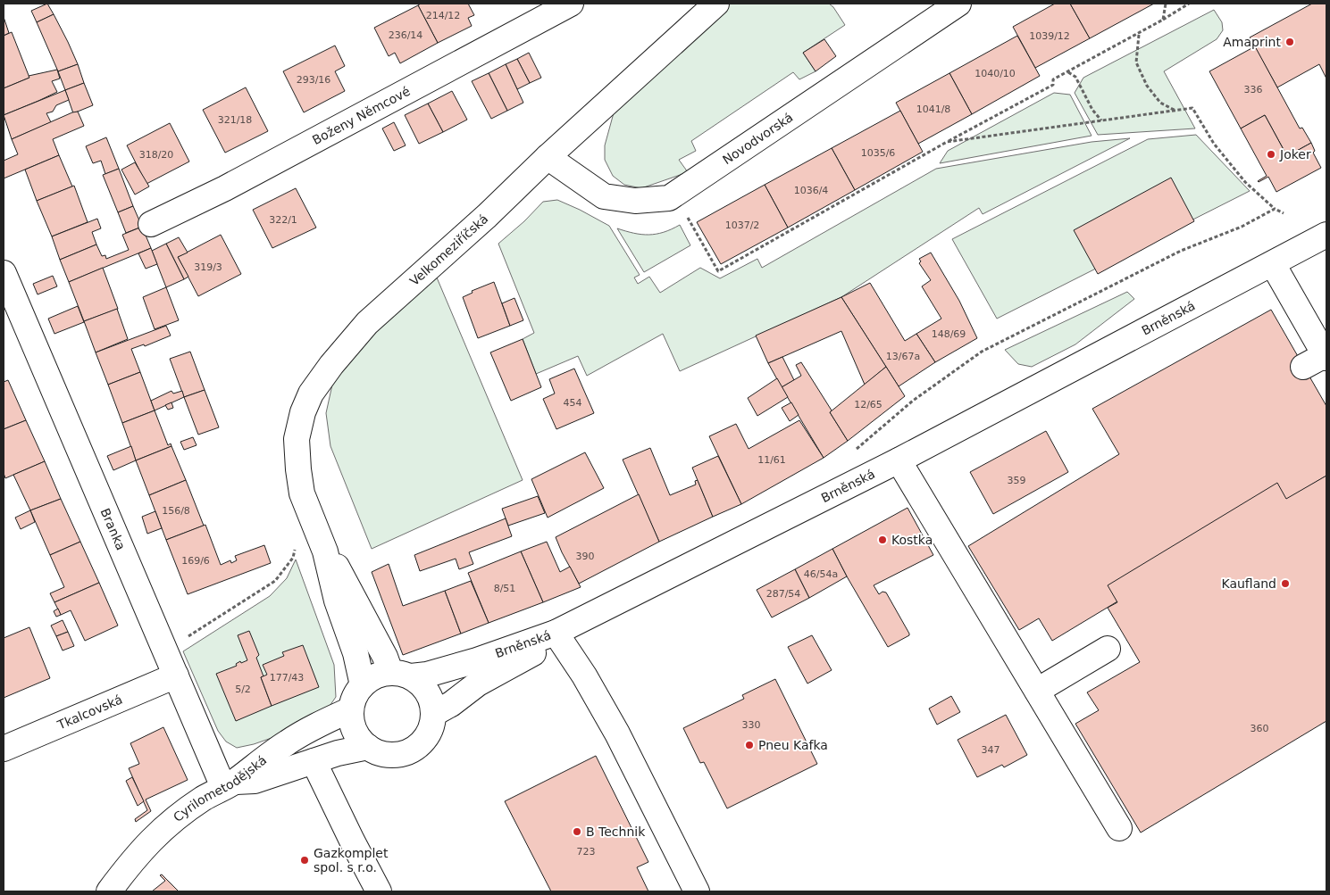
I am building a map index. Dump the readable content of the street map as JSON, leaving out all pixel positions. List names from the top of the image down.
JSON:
{
  "streets": {
    "street": [
      "Boženy Němcové",
      "Novodvorská",
      "Velkomeziříčská",
      "Brněnská",
      "Branka",
      "Tkalcovská",
      "Cyrilometodějská"
    ]
  },
  "crossings": [
    ["Novodvorská", "Velkomeziříčská"],
    ["Brněnská", "Cyrilometodějská"],
    ["Branka", "Tkalcovská"],
    ["Branka", "Cyrilometodějská"]
  ],
  "places": [
    "Amaprint",
    "Joker",
    "Kostka",
    "Kaufland",
    "Pneu Kafka",
    "B Technik",
    "Gazkomplet spol. s r.o."
  ],
  "house_numbers": [
    "214/12",
    "236/14",
    "1039/12",
    "1040/10",
    "293/16",
    "336",
    "1041/8",
    "321/18",
    "1035/6",
    "318/20",
    "1036/4",
    "322/1",
    "1037/2",
    "319/3",
    "148/69",
    "13/67a",
    "454",
    "12/65",
    "11/61",
    "359",
    "156/8",
    "390",
    "169/6",
    "46/54a",
    "8/51",
    "287/54",
    "177/43",
    "5/2",
    "330",
    "360",
    "347",
    "723"
  ]
}
